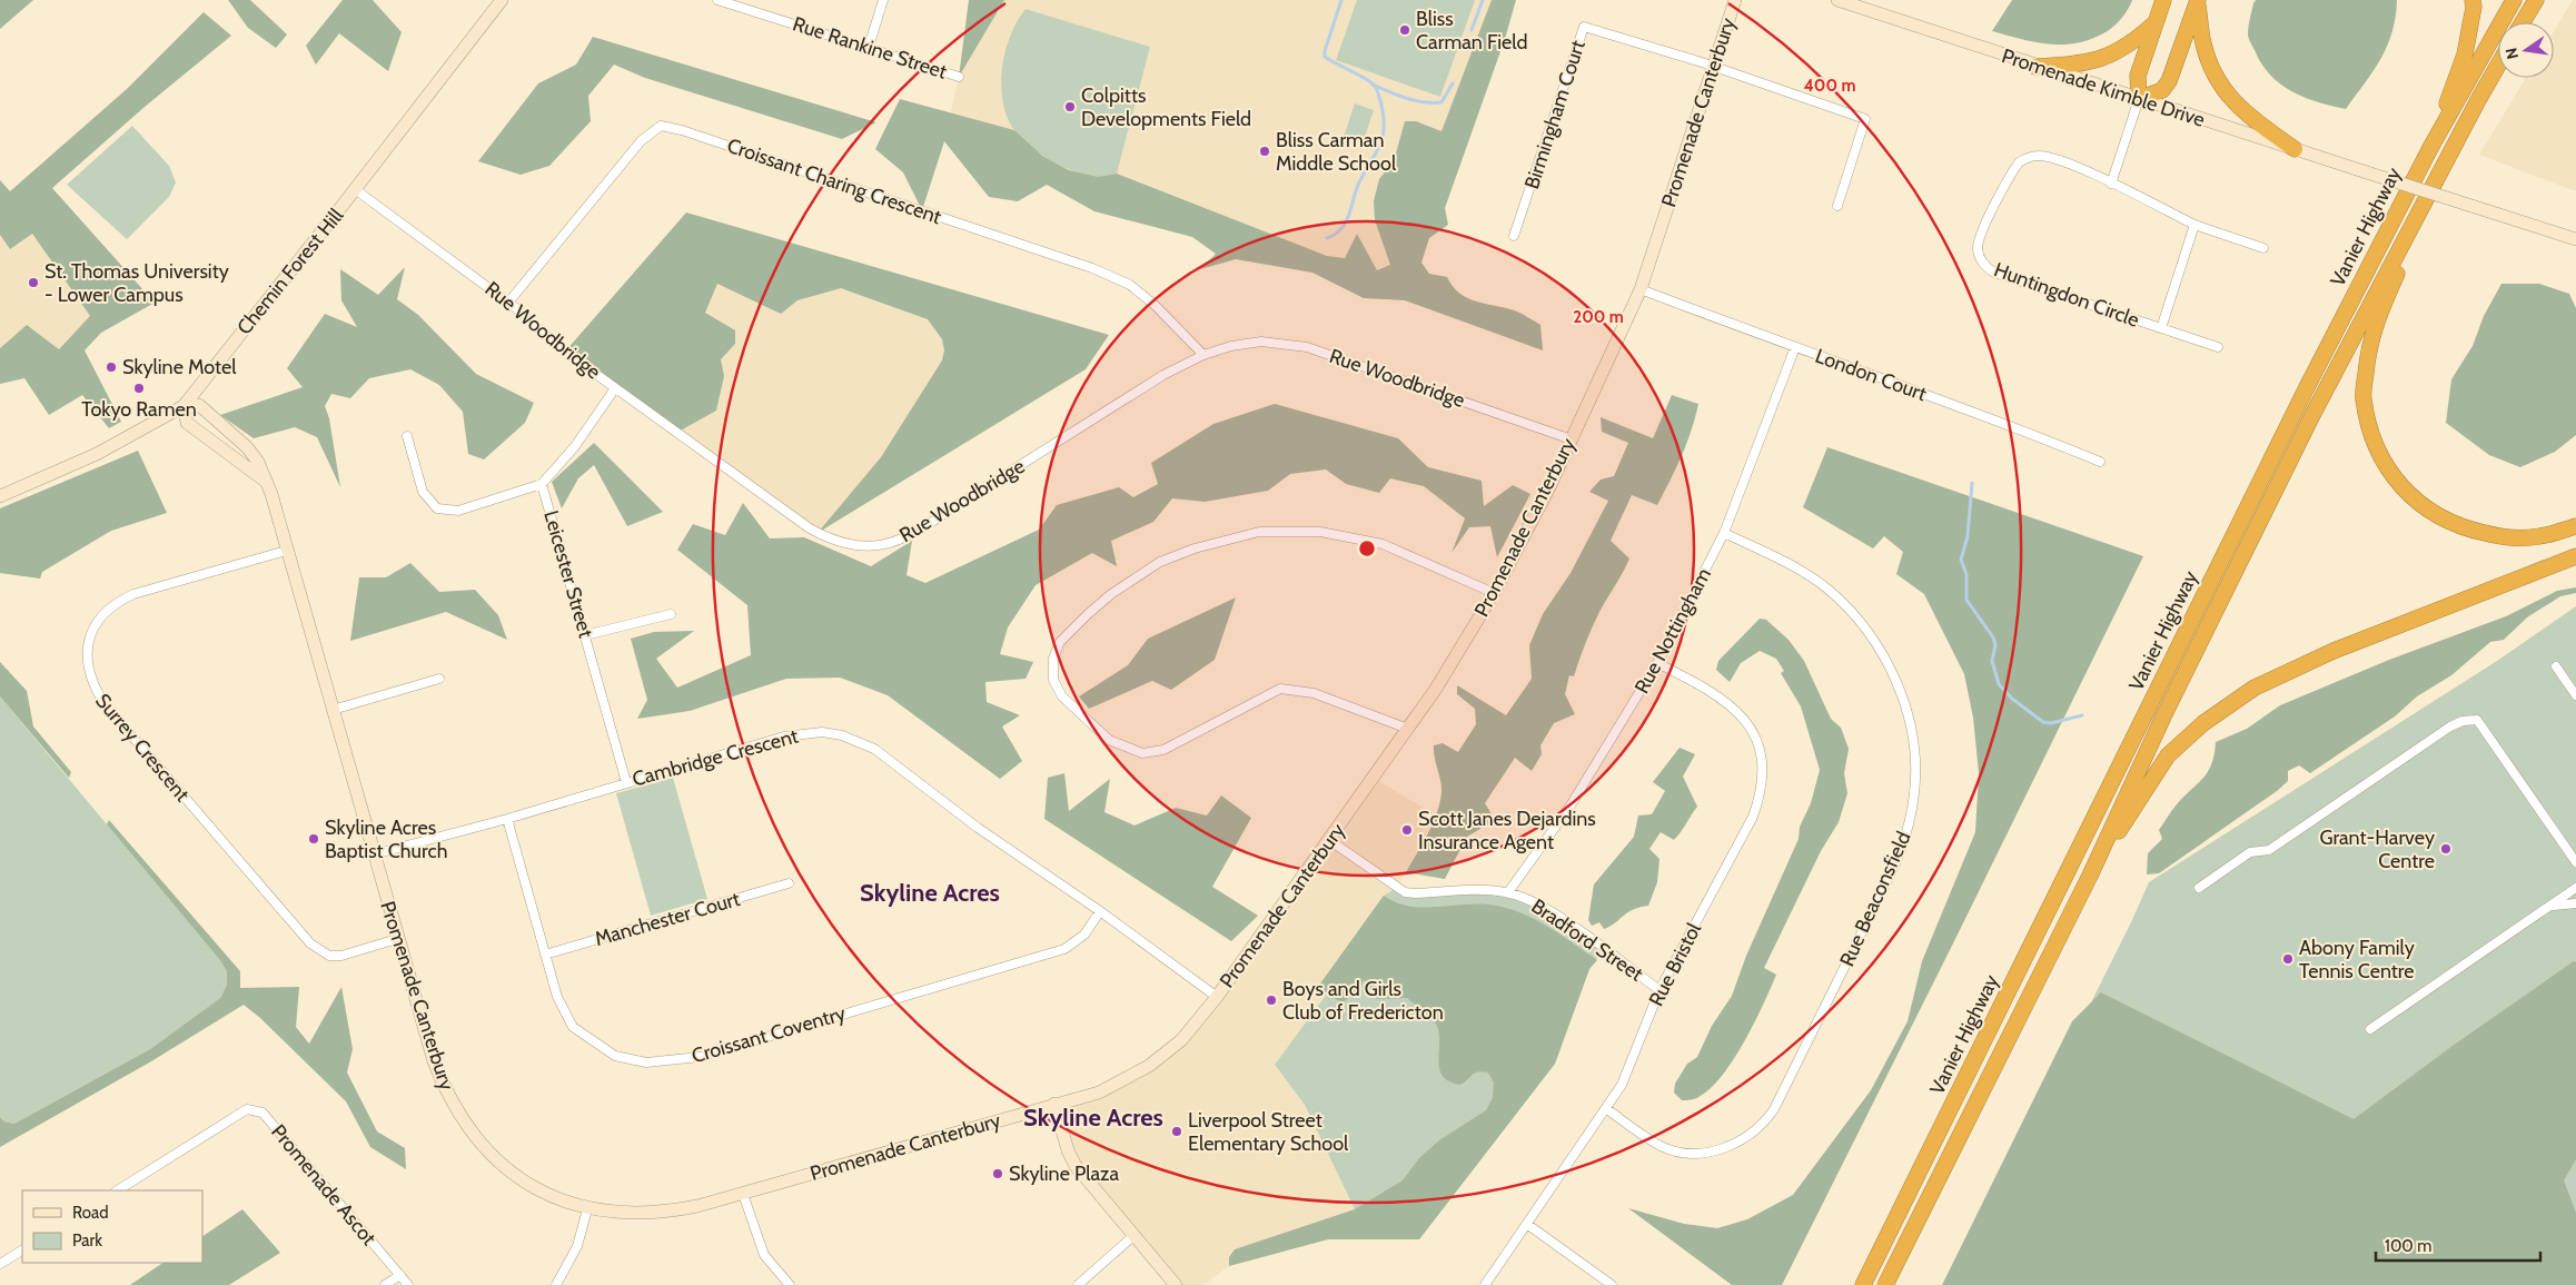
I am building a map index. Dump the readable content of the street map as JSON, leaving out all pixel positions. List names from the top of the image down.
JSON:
{
  "streets": {
    "highway": ["Vanier Highway"],
    "street": [
      "Rue Rankine Street",
      "Promenade Kimble Drive",
      "Promenade Canterbury",
      "Birmingham Court",
      "Croissant Charing Crescent",
      "Chemin Forest Hill",
      "Huntingdon Circle",
      "Rue Woodbridge",
      "London Court",
      "Leicester Street",
      "Rue Nottingham",
      "Surrey Crescent",
      "Cambridge Crescent",
      "Rue Beaconsfield",
      "Manchester Court",
      "Bradford Street",
      "Rue Bristol",
      "Croissant Coventry",
      "Promenade Ascot"
    ]
  },
  "crossings": [
    ["Promenade Canterbury", "Birmingham Court"],
    ["Promenade Canterbury", "Chemin Forest Hill"],
    ["Promenade Canterbury", "Rue Woodbridge"],
    ["Promenade Canterbury", "London Court"],
    ["Promenade Canterbury", "Surrey Crescent"],
    ["Promenade Canterbury", "Cambridge Crescent"],
    ["Promenade Canterbury", "Bradford Street"],
    ["Croissant Charing Crescent", "Rue Woodbridge"],
    ["Chemin Forest Hill", "Rue Woodbridge"],
    ["Rue Woodbridge", "Leicester Street"],
    ["London Court", "Rue Nottingham"],
    ["Leicester Street", "Cambridge Crescent"],
    ["Rue Nottingham", "Rue Beaconsfield"],
    ["Rue Nottingham", "Bradford Street"],
    ["Rue Nottingham", "Rue Bristol"],
    ["Cambridge Crescent", "Croissant Coventry"],
    ["Rue Beaconsfield", "Rue Bristol"],
    ["Manchester Court", "Croissant Coventry"],
    ["Bradford Street", "Rue Bristol"]
  ],
  "districts": ["Skyline Acres", "Skyline Acres"],
  "places": [
    "Bliss Carman Field",
    "Colpitts Developments Field",
    "Bliss Carman Middle School",
    "St. Thomas University - Lower Campus",
    "Skyline Motel",
    "Tokyo Ramen",
    "Scott Janes Dejardins Insurance Agent",
    "Skyline Acres Baptist Church",
    "Grant-Harvey Centre",
    "Abony Family Tennis Centre",
    "Boys and Girls Club of Fredericton",
    "Liverpool Street Elementary School",
    "Skyline Plaza"
  ],
  "legend": ["Road", "Park"],
  "scale_bar": "100 m",
  "north": "left",
  "rings": ["400 m", "200 m"]
}
